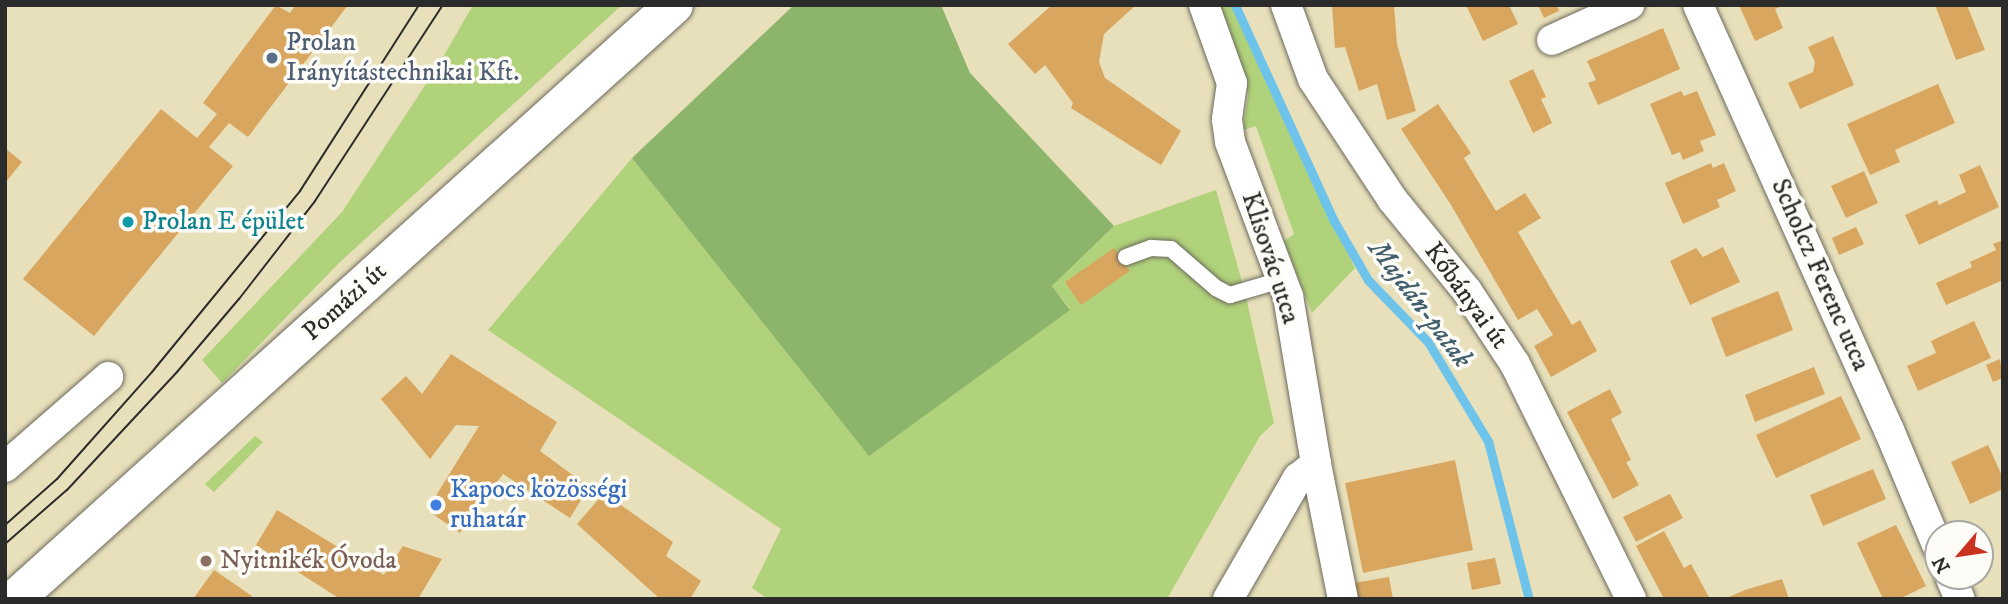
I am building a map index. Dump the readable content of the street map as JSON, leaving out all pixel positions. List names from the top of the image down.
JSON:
{
  "streets": {
    "main road": ["Pomázi út"],
    "street": ["Klisovác utca", "Scholcz Ferenc utca", "Kőbányai út"]
  },
  "water": ["Majdán-patak"],
  "places": [
    "Prolan Irányítástechnikai Kft.",
    "Prolan E épület",
    "Kapocs közösségi ruhatár",
    "Nyitnikék Óvoda"
  ],
  "north": "bottom left"
}
